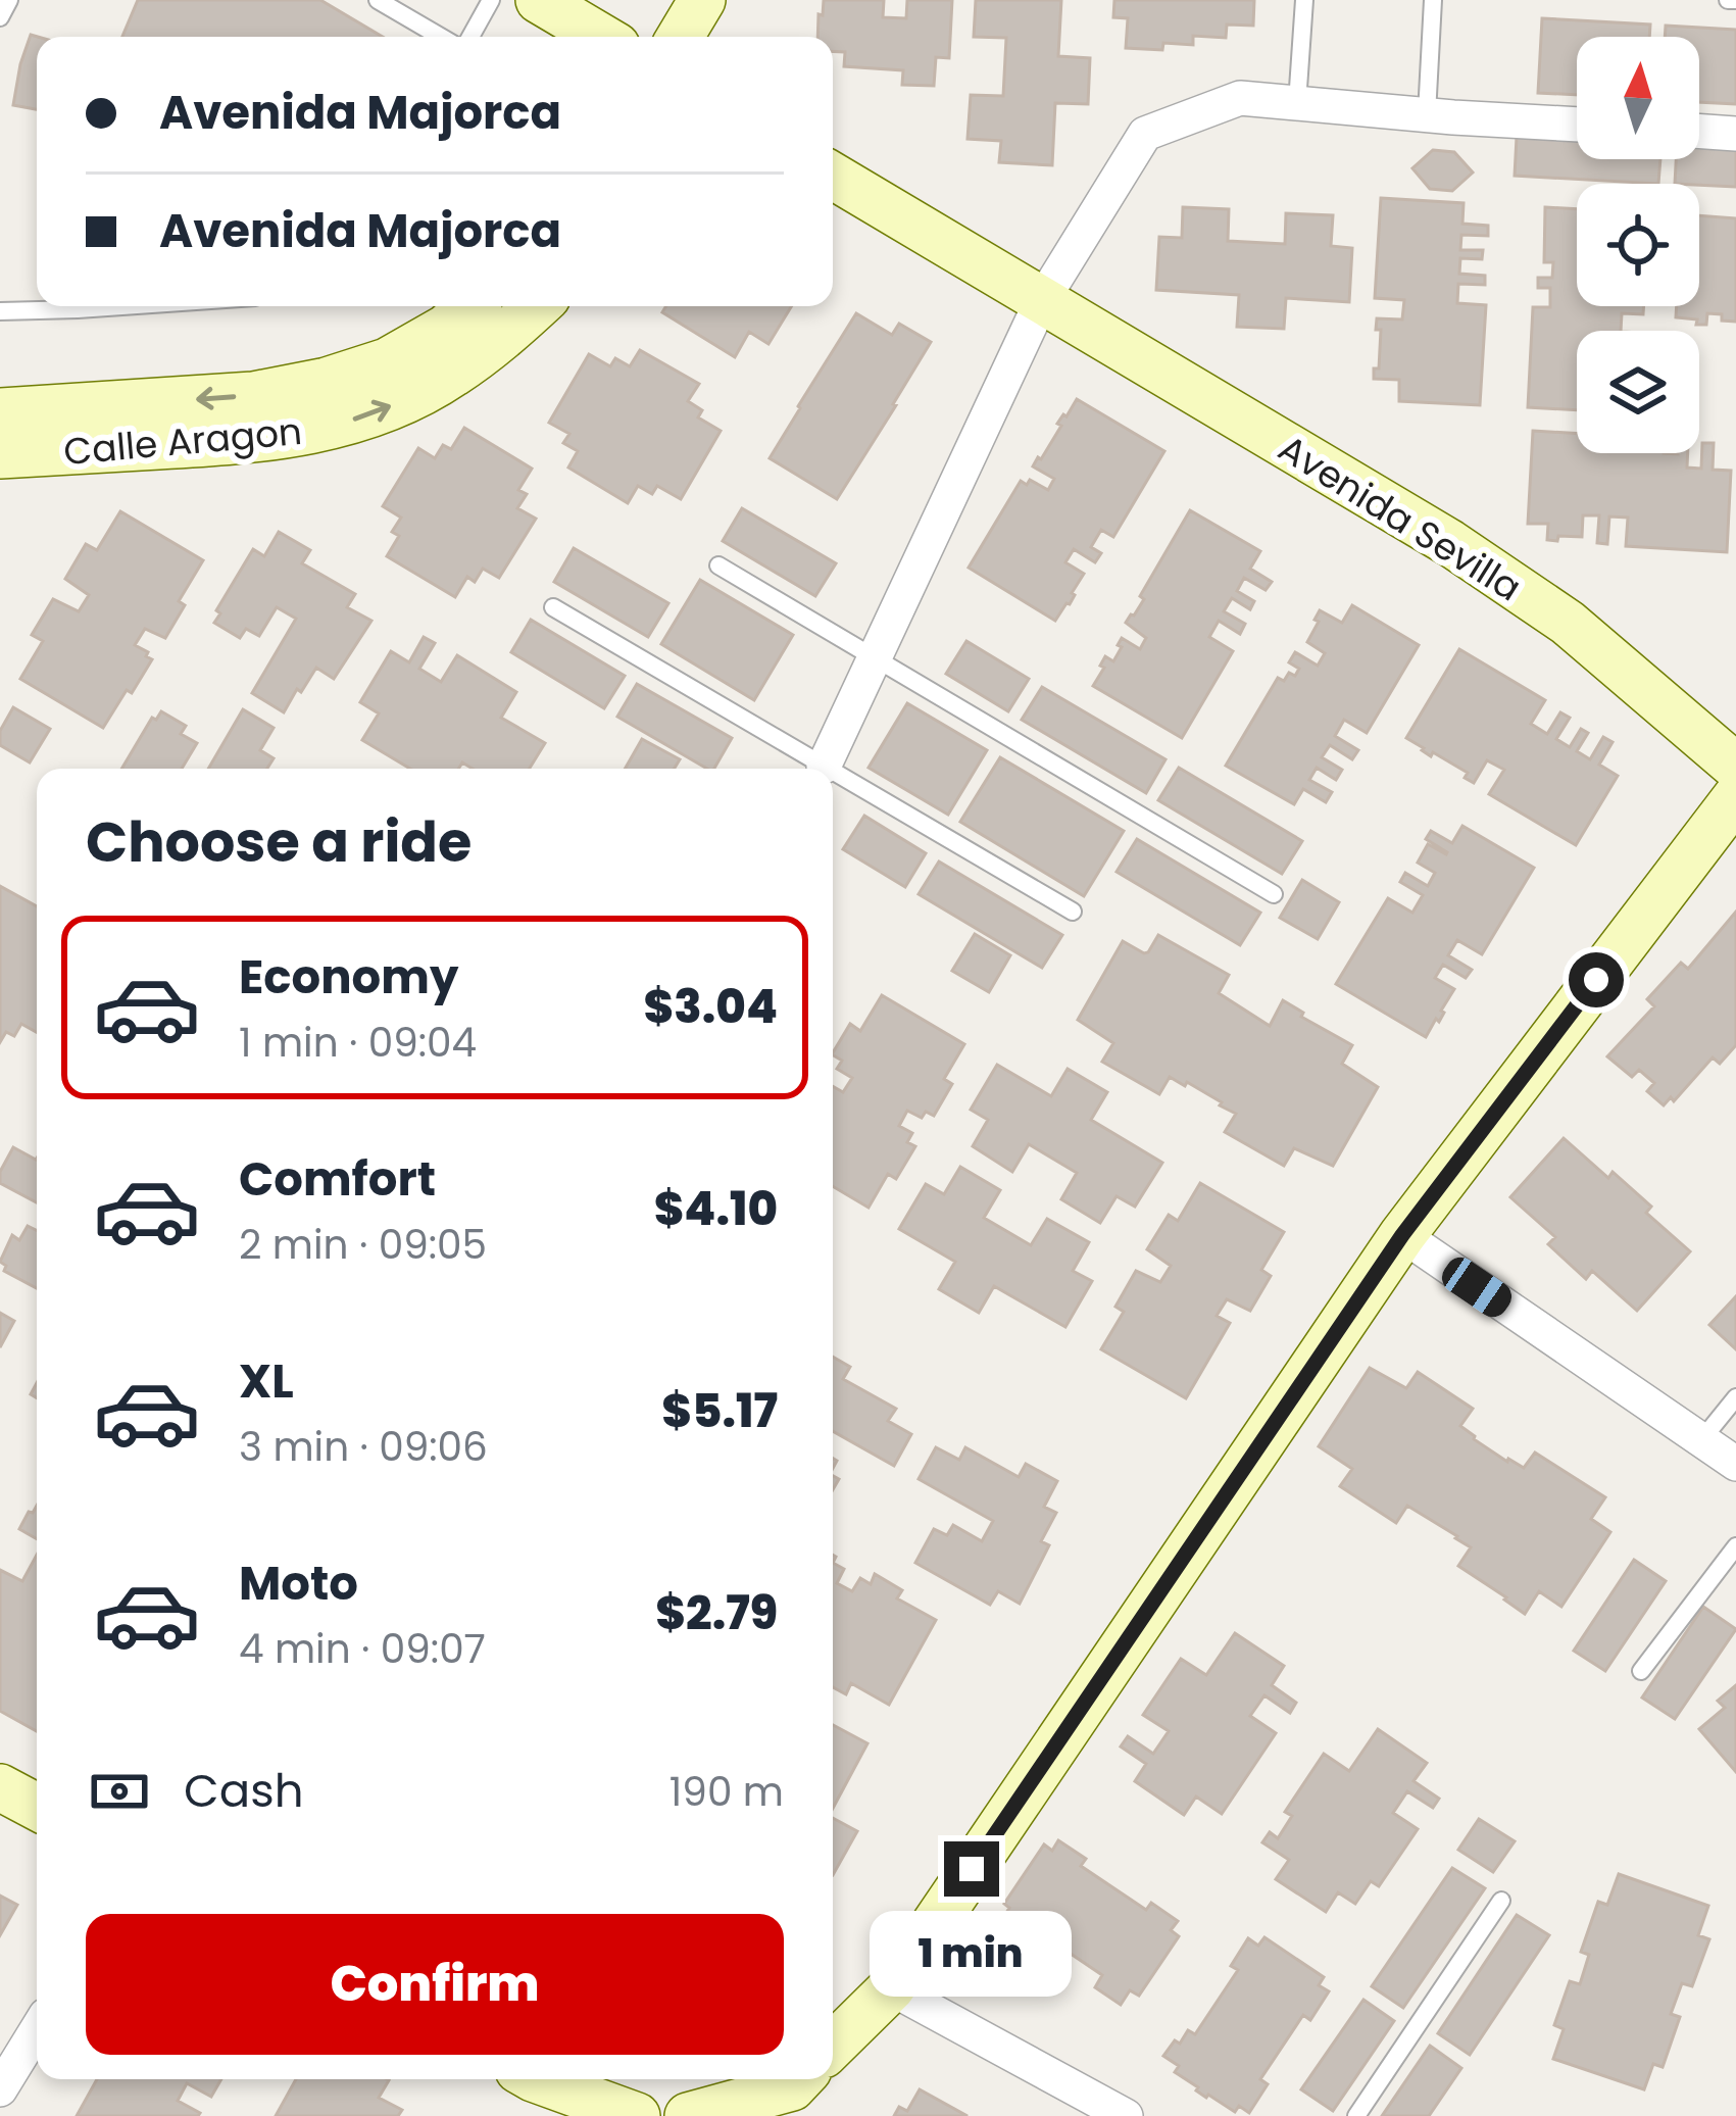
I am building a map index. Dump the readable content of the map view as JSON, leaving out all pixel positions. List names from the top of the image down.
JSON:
{
  "streets": {
    "street": ["Calle Aragon", "Avenida Sevilla"]
  },
  "north": "top",
  "page": {
    "banner": ["Avenida Majorca", "Avenida Majorca"],
    "heading": "Choose a ride",
    "list": [
      {
        "name": "Economy",
        "note": "1 min · 09:04",
        "value": "$3.04"
      },
      {
        "name": "Comfort",
        "note": "2 min · 09:05",
        "value": "$4.10"
      },
      {
        "name": "XL",
        "note": "3 min · 09:06",
        "value": "$5.17"
      },
      {
        "name": "Moto",
        "note": "4 min · 09:07",
        "value": "$2.79"
      }
    ],
    "pay": ["Cash", "190 m"],
    "buttons": "Confirm",
    "bubble": "1 min"
  }
}
